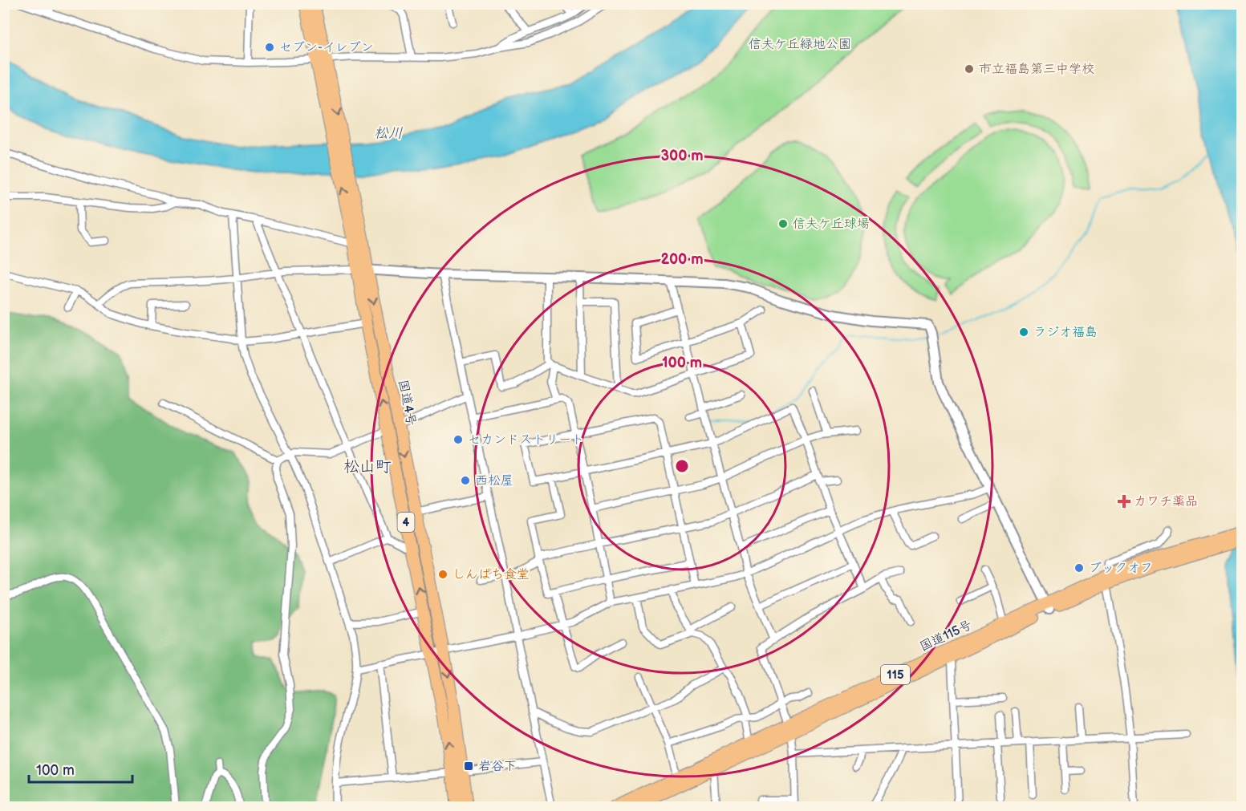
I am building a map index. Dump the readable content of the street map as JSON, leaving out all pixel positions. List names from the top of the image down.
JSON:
{
  "streets": {
    "highway": [
      "国道4号",
      "4",
      "国道115号",
      "115"
    ]
  },
  "districts": ["松山町"],
  "water": ["松川"],
  "parks": ["信夫ケ丘緑地公園"],
  "places": {
    "other": [
      "セブン-イレブン",
      "市立福島第三中学校",
      "信夫ケ丘球場",
      "ラジオ福島",
      "セカンドストリート",
      "西松屋",
      "ブックオフ",
      "しんぱち食堂"
    ],
    "health": ["カワチ薬品"],
    "transit": ["岩谷下"]
  },
  "scale_bar": "100 m",
  "rings": ["300 m", "200 m", "100 m"]
}
